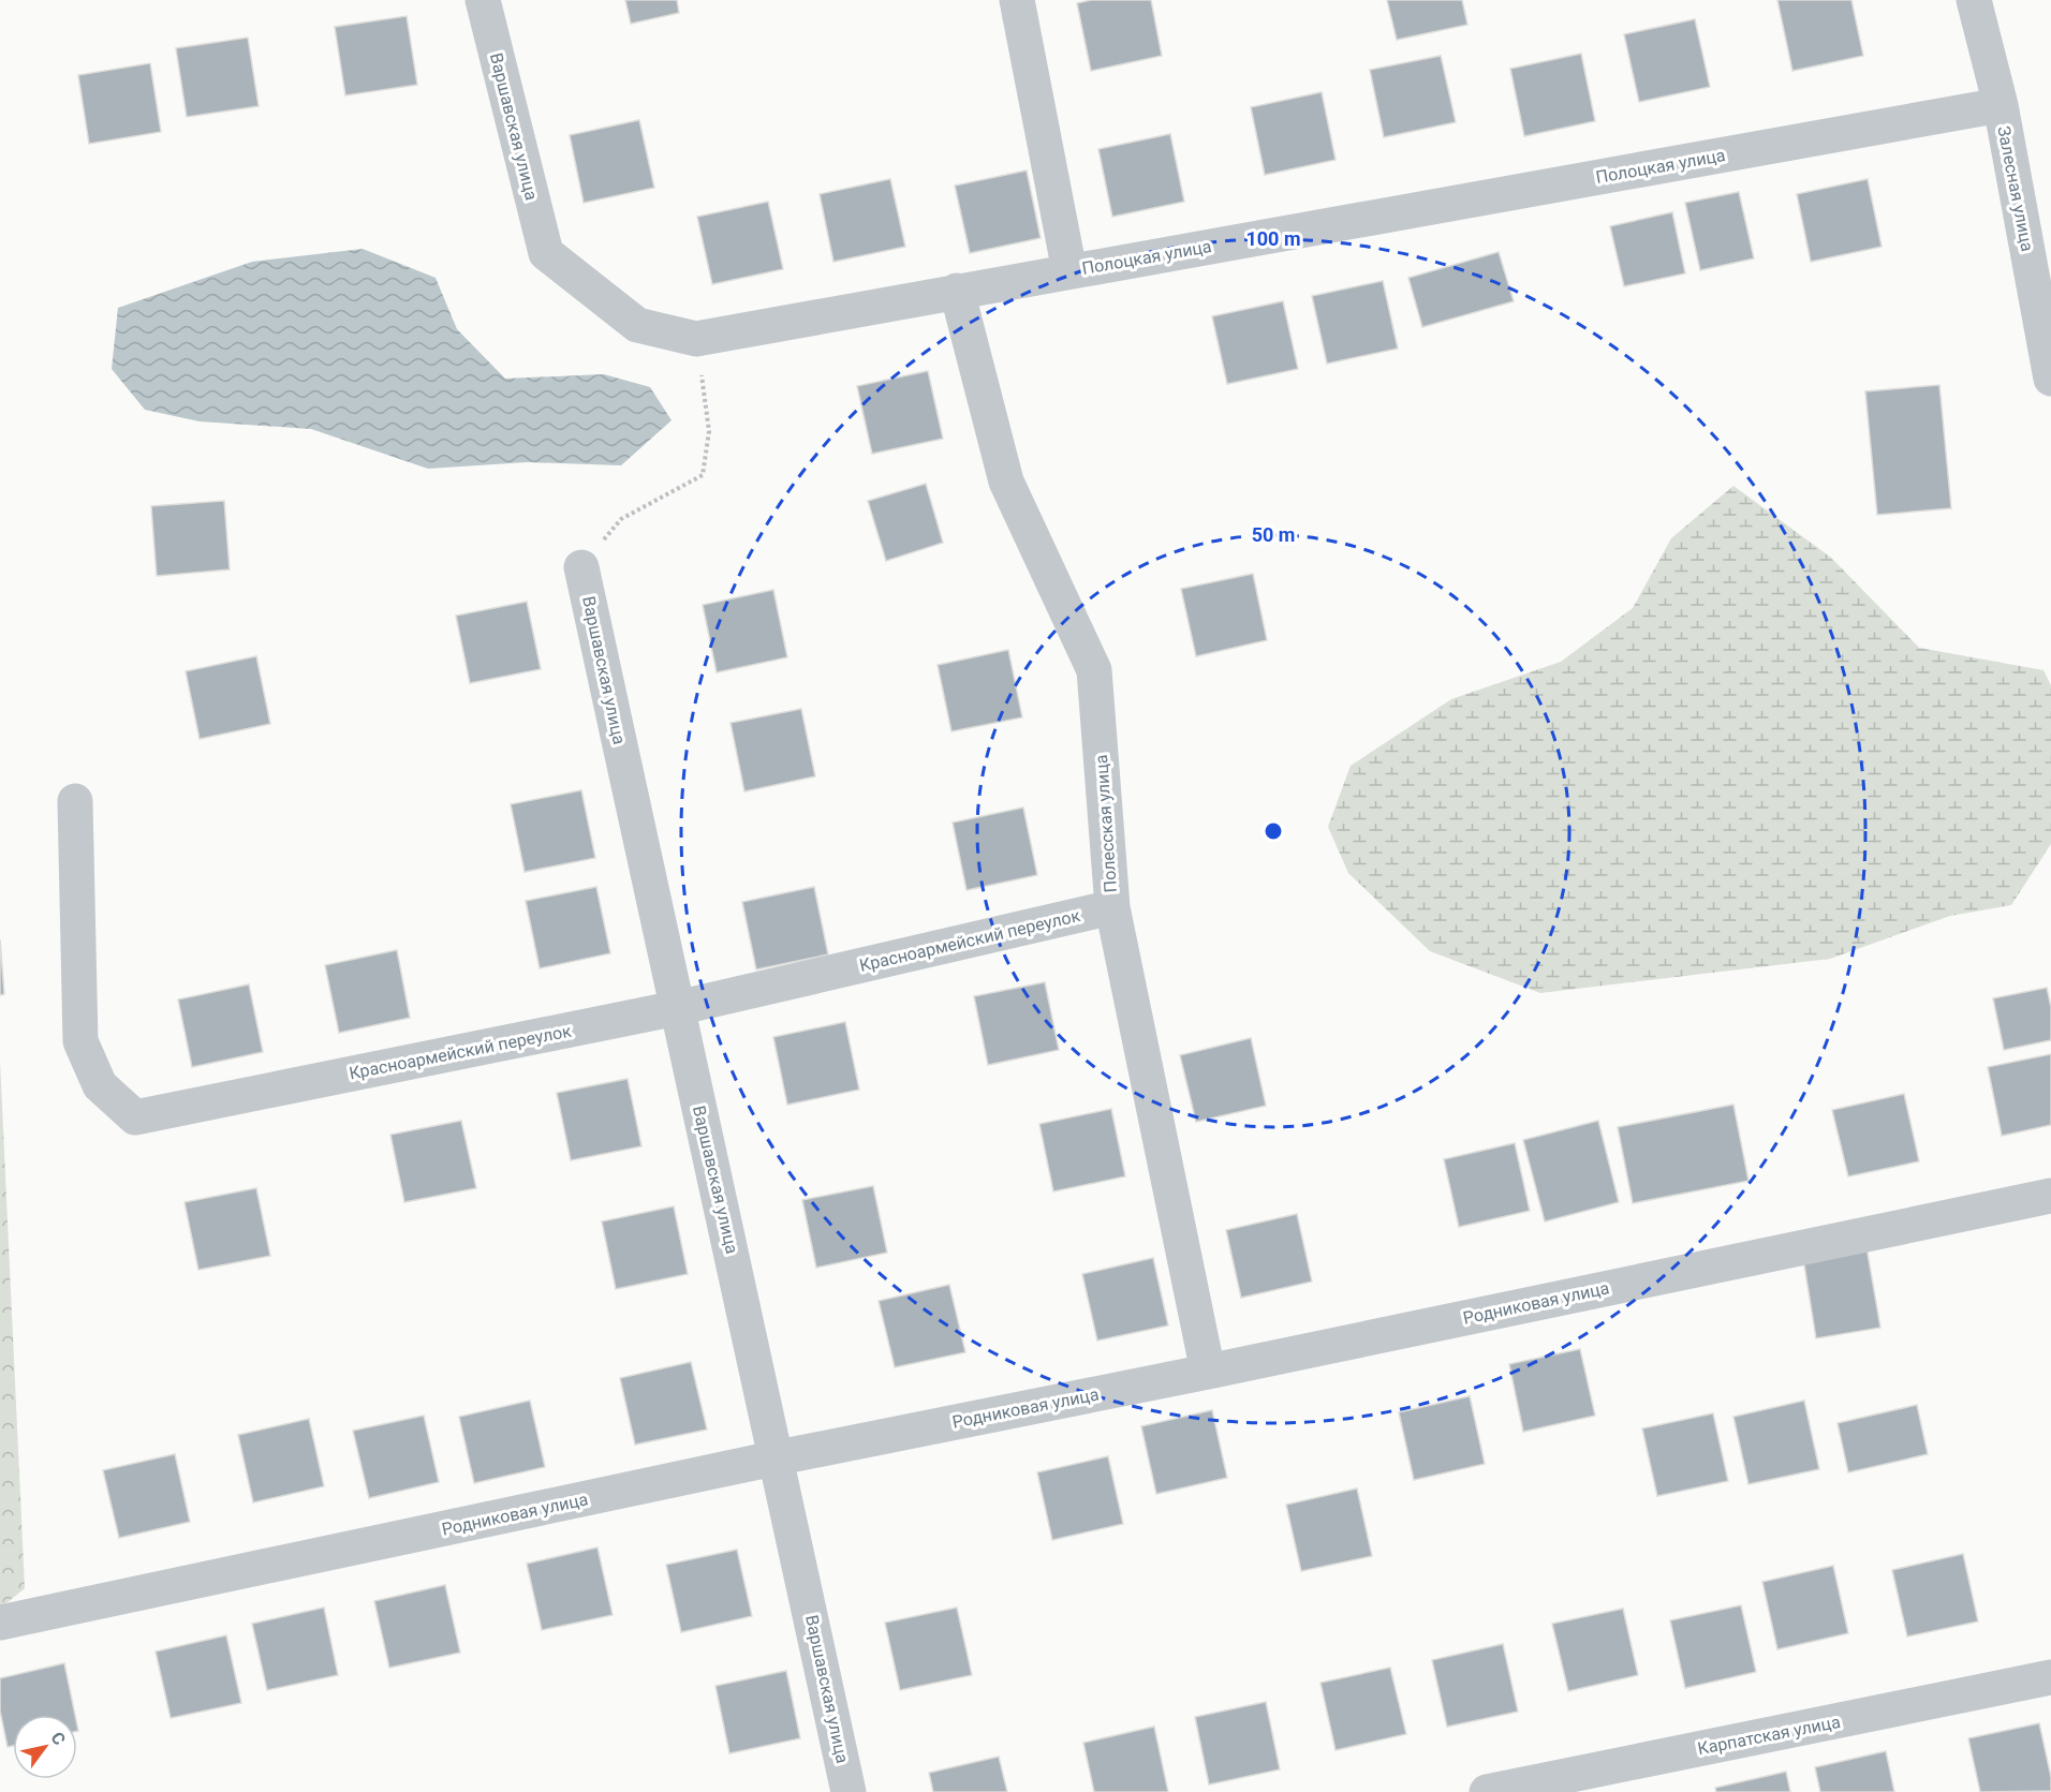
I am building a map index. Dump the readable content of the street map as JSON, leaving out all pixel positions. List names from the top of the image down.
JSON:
{
  "streets": {
    "street": [
      "Варшавская улица",
      "Полоцкая улица",
      "Залесная улица",
      "Полесская улица",
      "Красноармейский переулок",
      "Родниковая улица",
      "Карпатская улица"
    ]
  },
  "crossings": [
    ["Варшавская улица", "Полоцкая улица"],
    ["Варшавская улица", "Красноармейский переулок"],
    ["Варшавская улица", "Родниковая улица"],
    ["Полоцкая улица", "Залесная улица"],
    ["Полоцкая улица", "Полесская улица"],
    ["Полесская улица", "Красноармейский переулок"],
    ["Полесская улица", "Родниковая улица"]
  ],
  "north": "top right",
  "rings": ["100 m", "50 m"]
}
